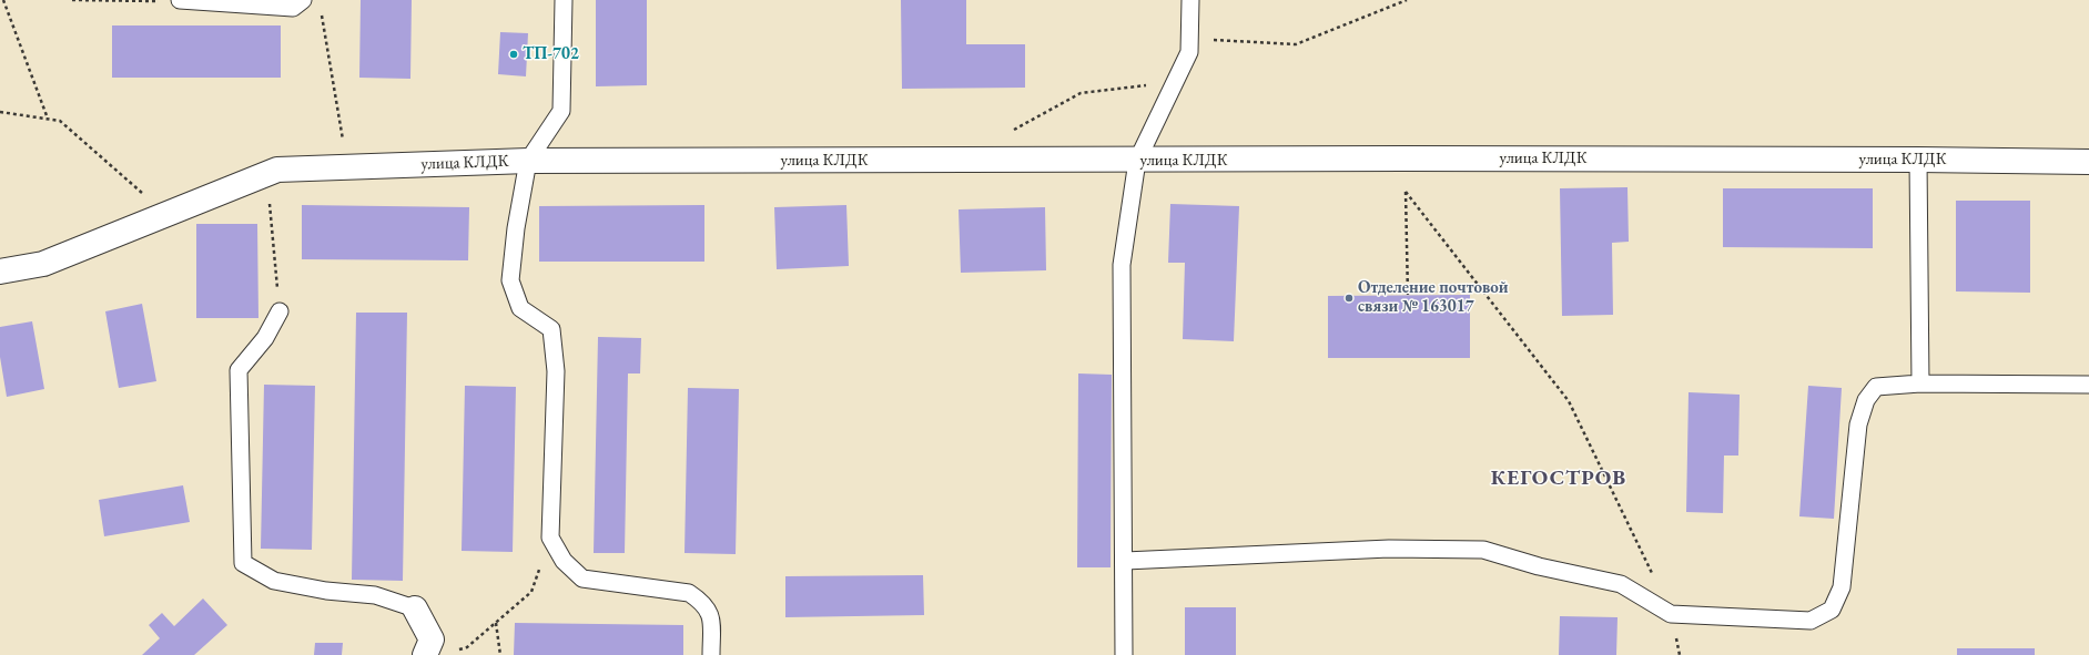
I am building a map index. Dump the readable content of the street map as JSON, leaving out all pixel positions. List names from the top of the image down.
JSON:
{
  "streets": {
    "street": ["улица КЛДК"]
  },
  "districts": ["КЕГОСТРОВ"],
  "places": ["ТП-702", "Отделение почтовой связи № 163017"]
}
